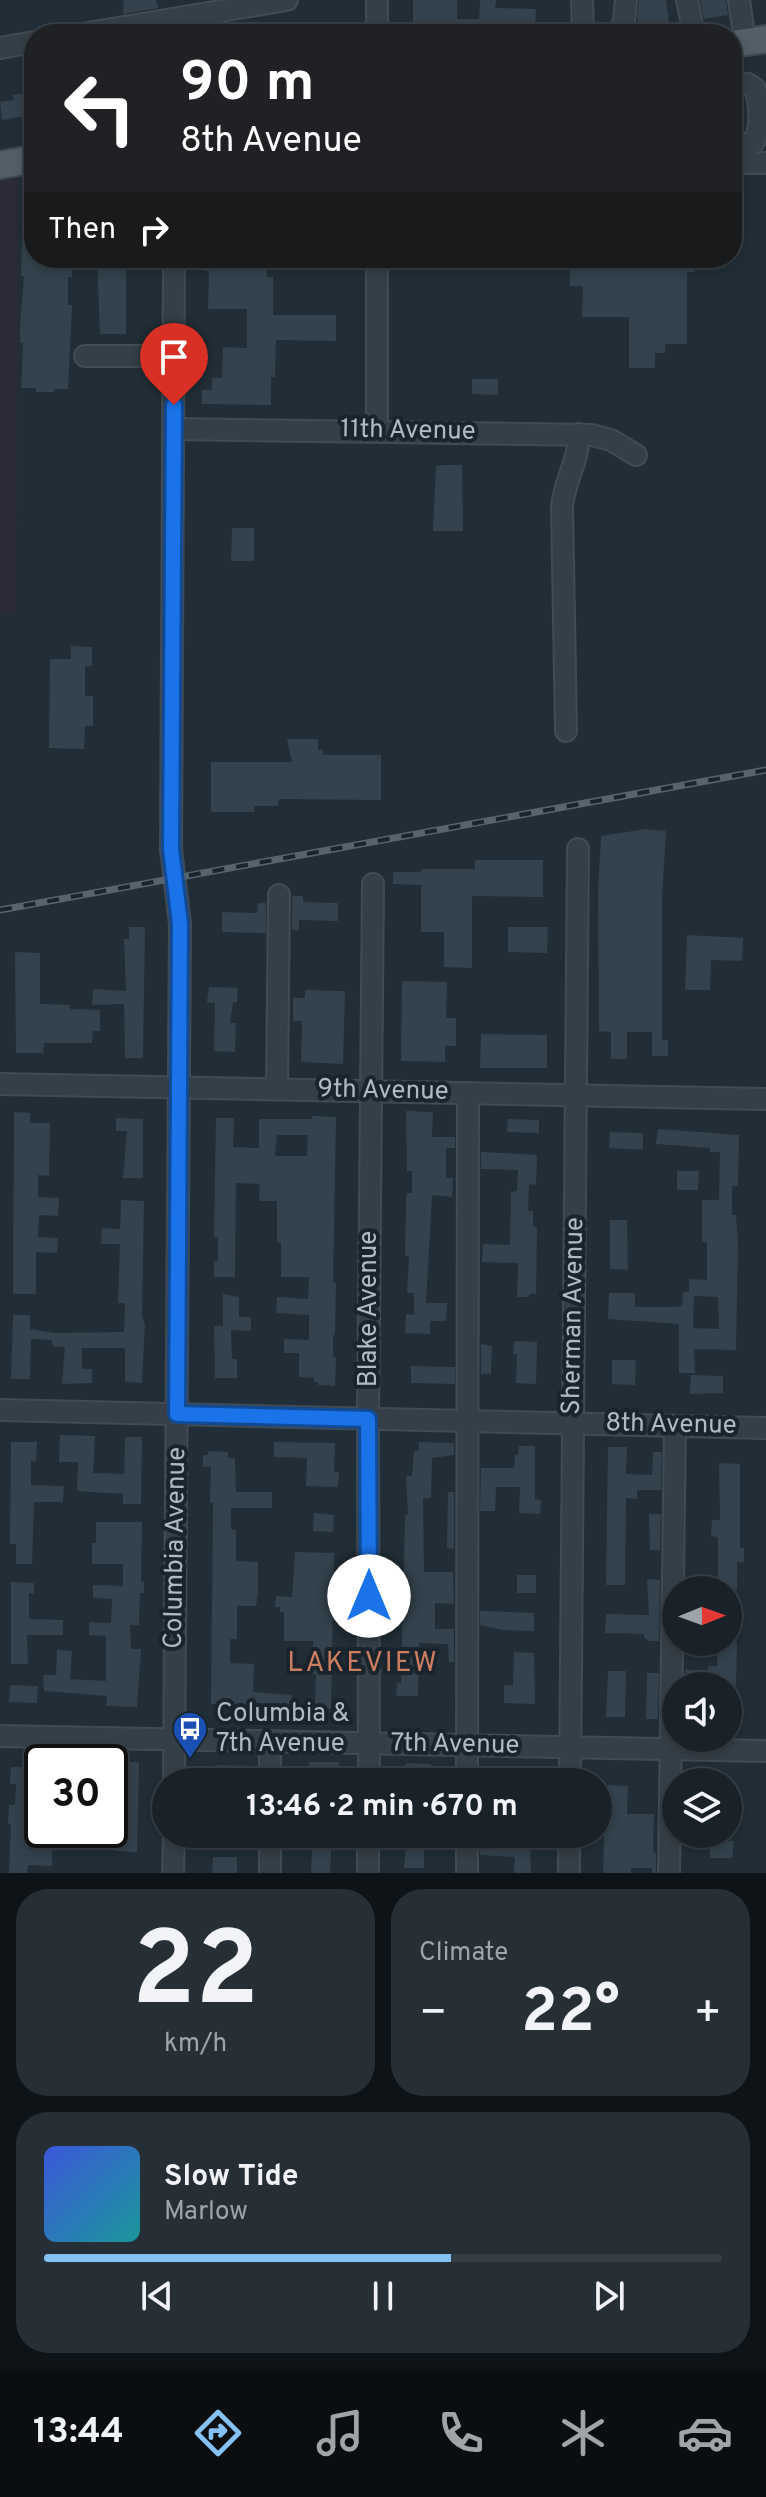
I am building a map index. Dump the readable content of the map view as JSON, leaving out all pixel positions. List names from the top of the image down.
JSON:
{
  "streets": {
    "street": [
      "11th Avenue",
      "9th Avenue",
      "Blake Avenue",
      "Sherman Avenue",
      "8th Avenue",
      "Columbia Avenue",
      "7th Avenue"
    ]
  },
  "crossings": [
    ["11th Avenue", "Columbia Avenue"],
    ["9th Avenue", "Blake Avenue"],
    ["9th Avenue", "Sherman Avenue"],
    ["9th Avenue", "Columbia Avenue"],
    ["Blake Avenue", "8th Avenue"],
    ["Blake Avenue", "7th Avenue"],
    ["Sherman Avenue", "8th Avenue"],
    ["Sherman Avenue", "7th Avenue"],
    ["8th Avenue", "Columbia Avenue"],
    ["Columbia Avenue", "7th Avenue"]
  ],
  "districts": ["LAKEVIEW"],
  "places": {
    "bus stop": ["Columbia & 7th Avenue"]
  },
  "north": "right",
  "page": {
    "turn": ["90 m", "8th Avenue"],
    "then": "Then",
    "limit": "30",
    "trip": "13:46 · 2 min · 670 m",
    "tile": [
      ["22", "km/h"],
      "Climate"
    ],
    "heat": ["−", "22°", "+"],
    "song": ["Slow Tide", "Marlow"],
    "tabs": "13:44"
  }
}
